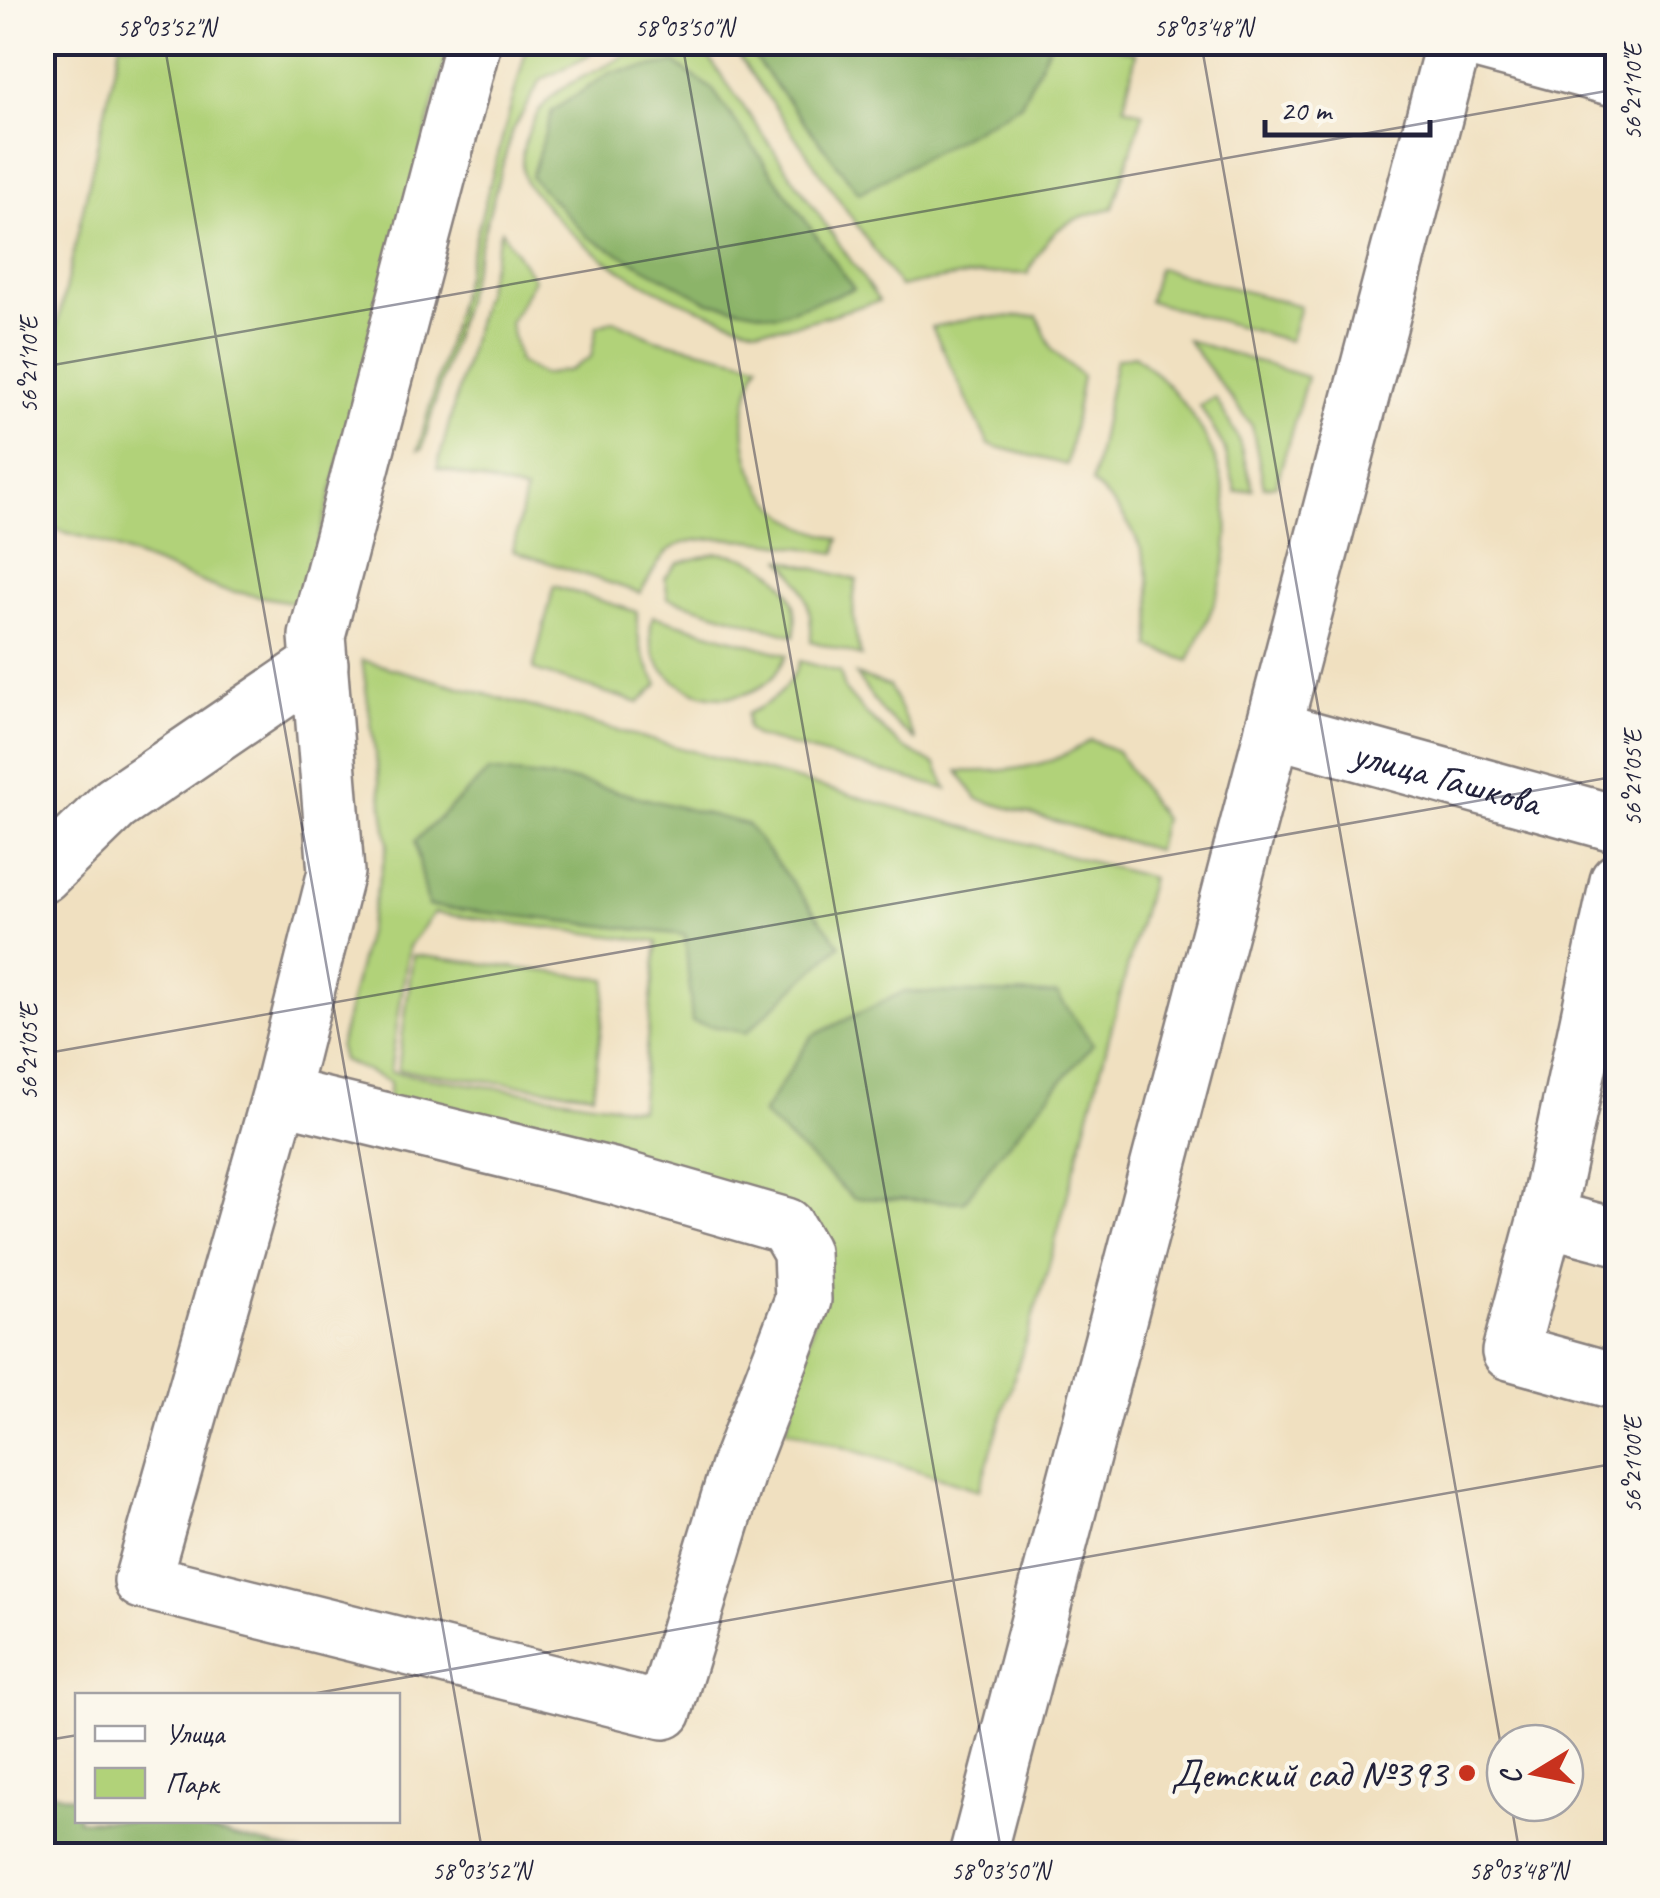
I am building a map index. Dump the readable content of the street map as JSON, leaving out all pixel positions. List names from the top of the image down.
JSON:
{
  "streets": {
    "street": ["улица Гашкова"]
  },
  "places": ["Детский сад №393"],
  "legend": ["Улица", "Парк"],
  "scale_bar": "20 m",
  "north": "left",
  "coordinates": [
    "58°03'52\"N",
    "58°03'50\"N",
    "58°03'48\"N",
    "56°21'10\"E",
    "56°21'05\"E",
    "56°21'00\"E"
  ]
}
